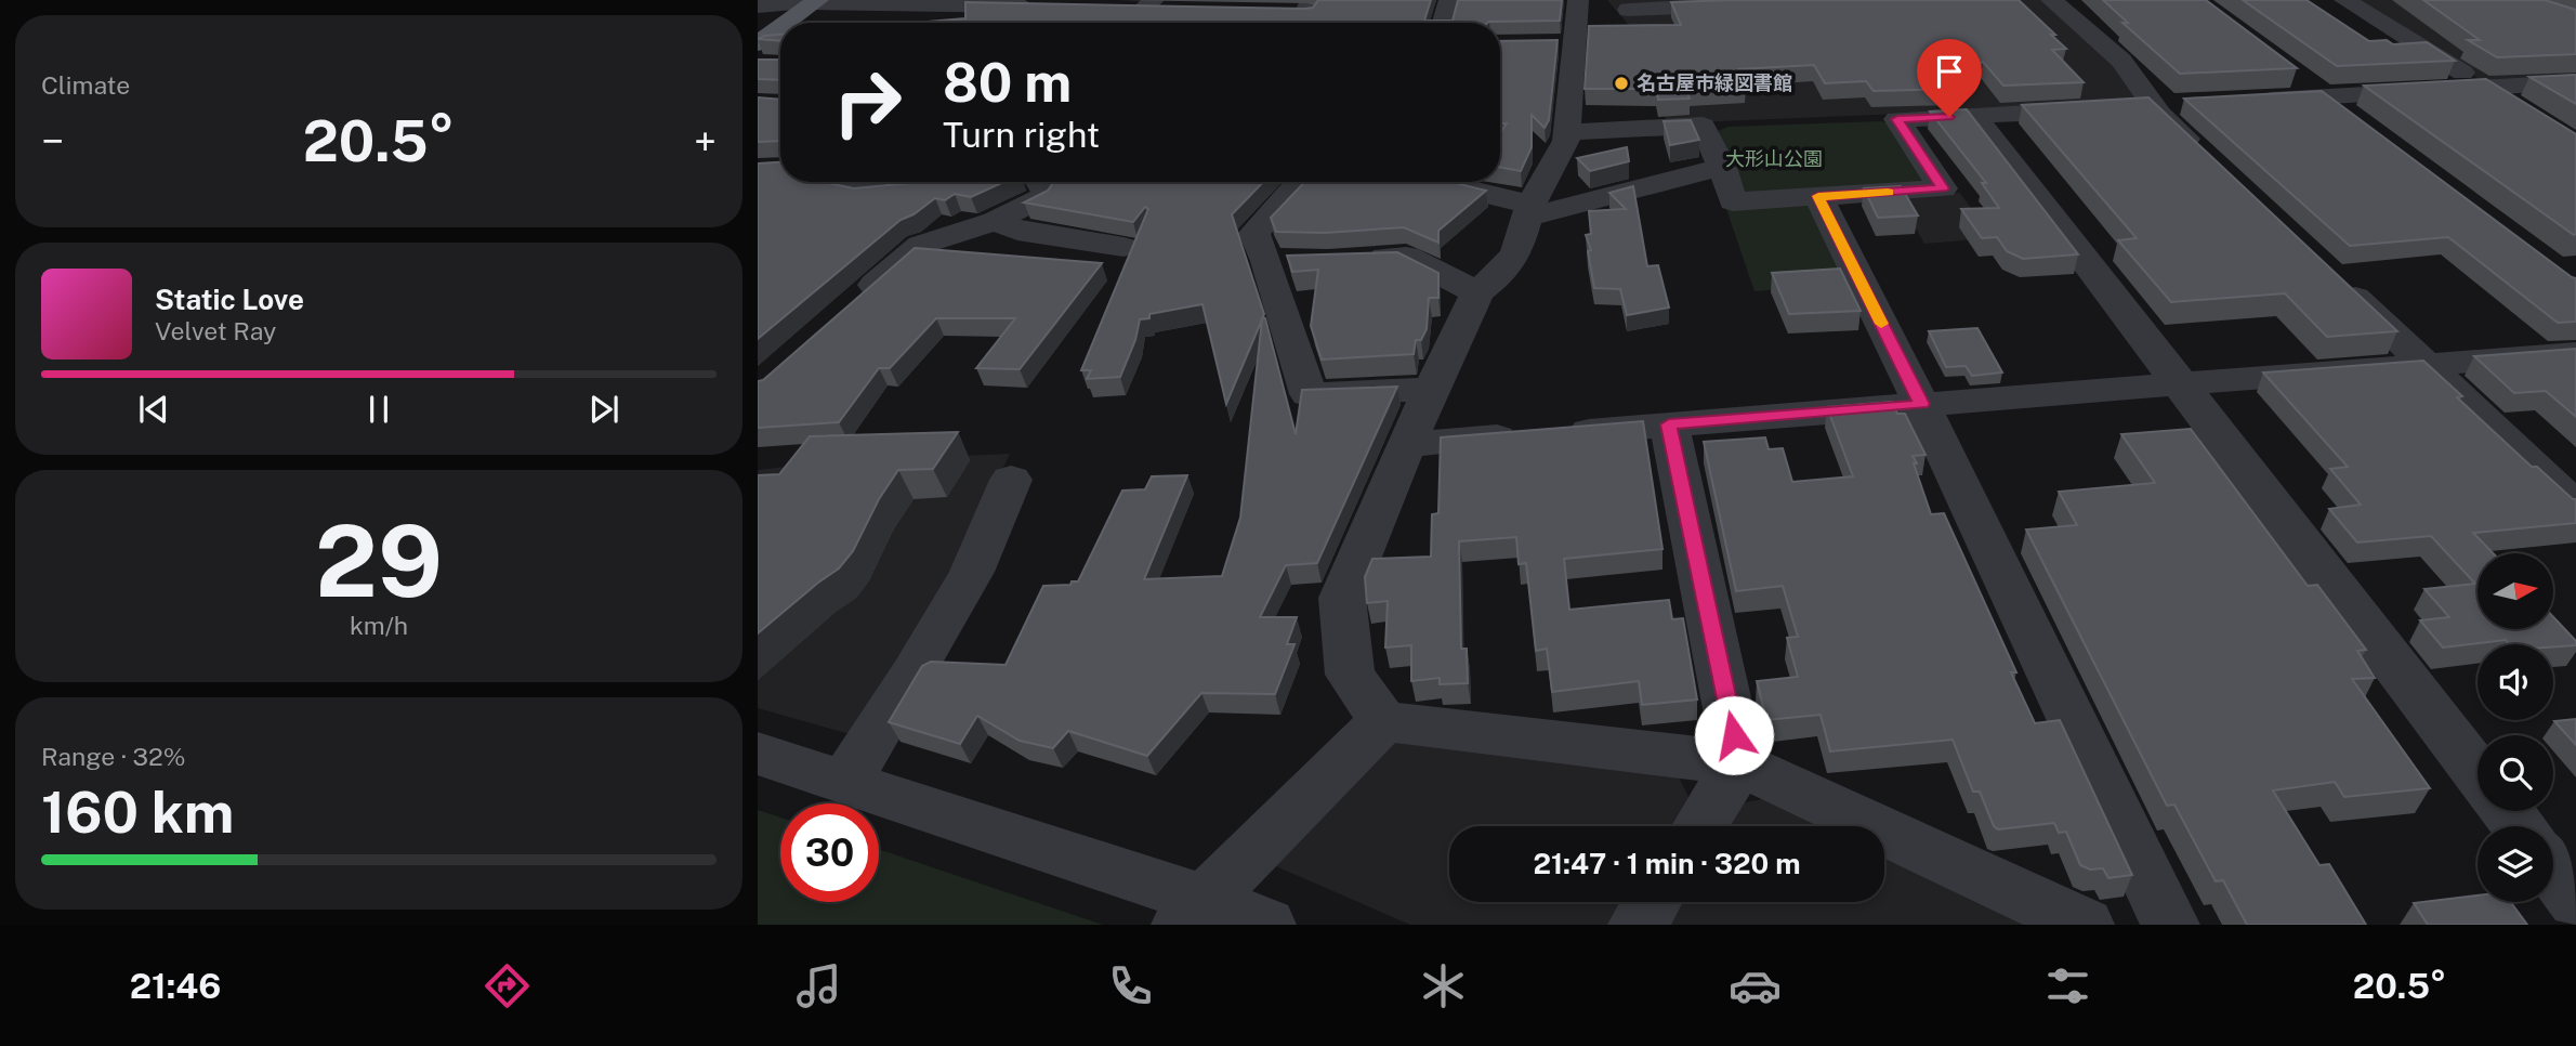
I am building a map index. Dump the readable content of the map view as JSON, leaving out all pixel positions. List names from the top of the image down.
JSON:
{
  "parks": ["大形山公園"],
  "places": ["名古屋市緑図書館"],
  "north": "right",
  "page": {
    "tile": [
      "Climate",
      ["29", "km/h"],
      ["Range · 32%", "160 km"]
    ],
    "turn": ["80 m", "Turn right"],
    "heat": ["−", "20.5°", "+"],
    "song": ["Static Love", "Velvet Ray"],
    "limit": "30",
    "trip": "21:47 · 1 min · 320 m",
    "tabs": ["21:46", "20.5°"]
  }
}
